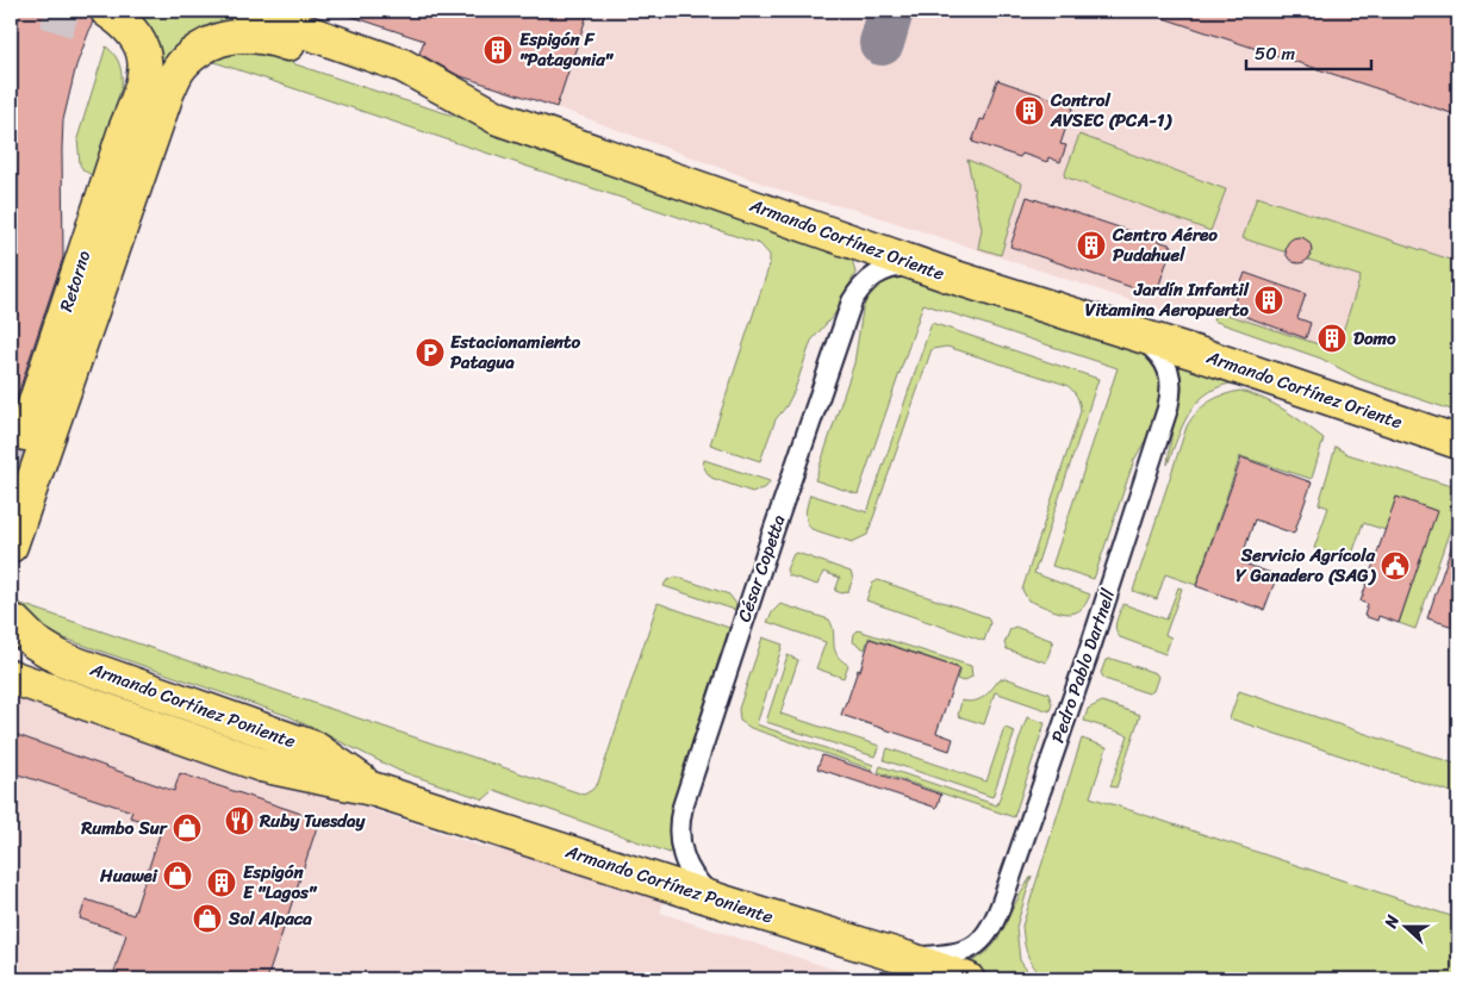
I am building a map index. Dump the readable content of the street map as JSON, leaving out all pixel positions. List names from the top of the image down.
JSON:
{
  "streets": {
    "highway": ["Armando Cortínez Oriente", "Retorno", "Armando Cortínez Poniente"],
    "street": ["César Copetta", "Pedro Pablo Dartnell"]
  },
  "crossings": [
    ["Armando Cortínez Oriente", "César Copetta"],
    ["Armando Cortínez Oriente", "Pedro Pablo Dartnell"],
    ["César Copetta", "Armando Cortínez Poniente"],
    ["Pedro Pablo Dartnell", "Armando Cortínez Poniente"]
  ],
  "places": {
    "building": [
      "Espigón F \"Patagonia\"",
      "Control AVSEC (PCA-1)",
      "Centro Aéreo Pudahuel",
      "Jardín Infantil Vitamina Aeropuerto",
      "Domo",
      "Espigón E \"Lagos\""
    ],
    "parking": ["Estacionamiento Patagua"],
    "public building": ["Servicio Agrícola Y Ganadero (SAG)"],
    "restaurant": ["Ruby Tuesday"],
    "shop": ["Rumbo Sur", "Huawei", "Sol Alpaca"]
  },
  "scale_bar": "50 m",
  "north": "left"
}
